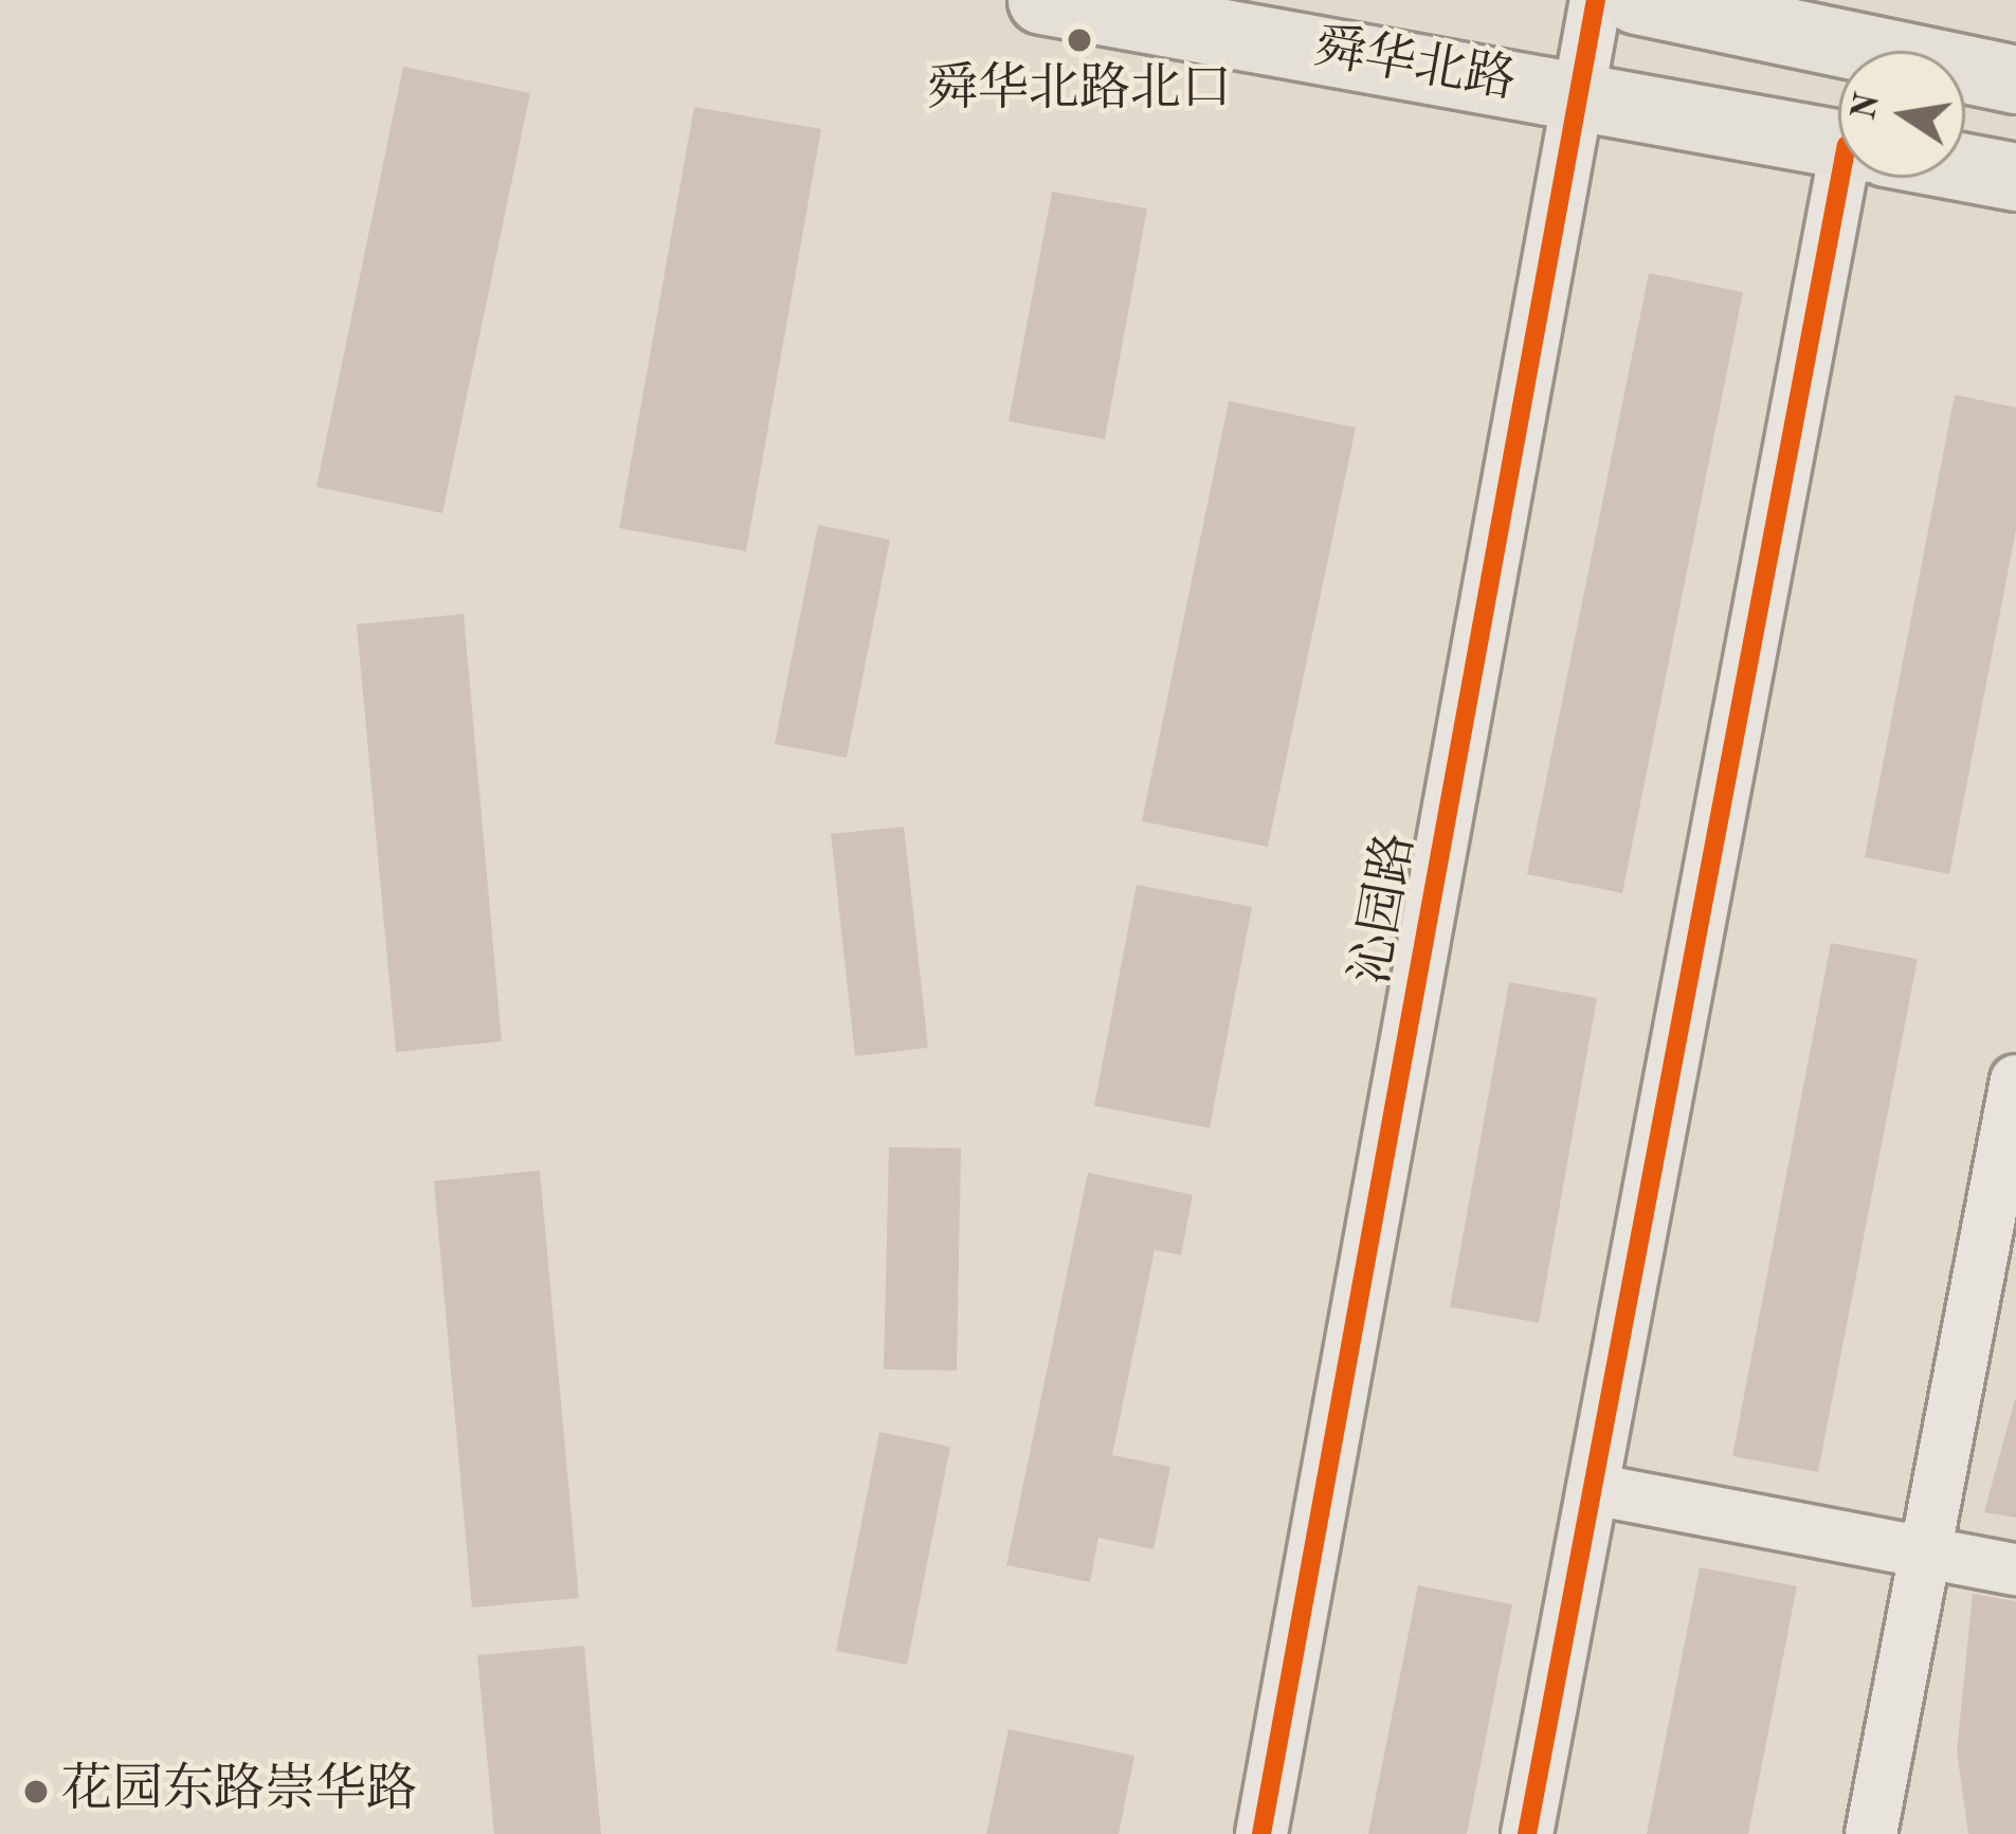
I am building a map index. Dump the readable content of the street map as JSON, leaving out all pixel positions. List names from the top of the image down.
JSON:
{
  "streets": {
    "main road": ["舜华北路"],
    "street": ["沁园路"]
  },
  "crossings": [
    ["舜华北路", "沁园路"]
  ],
  "places": ["舜华北路北口", "花园东路崇华路"],
  "north": "left"
}
